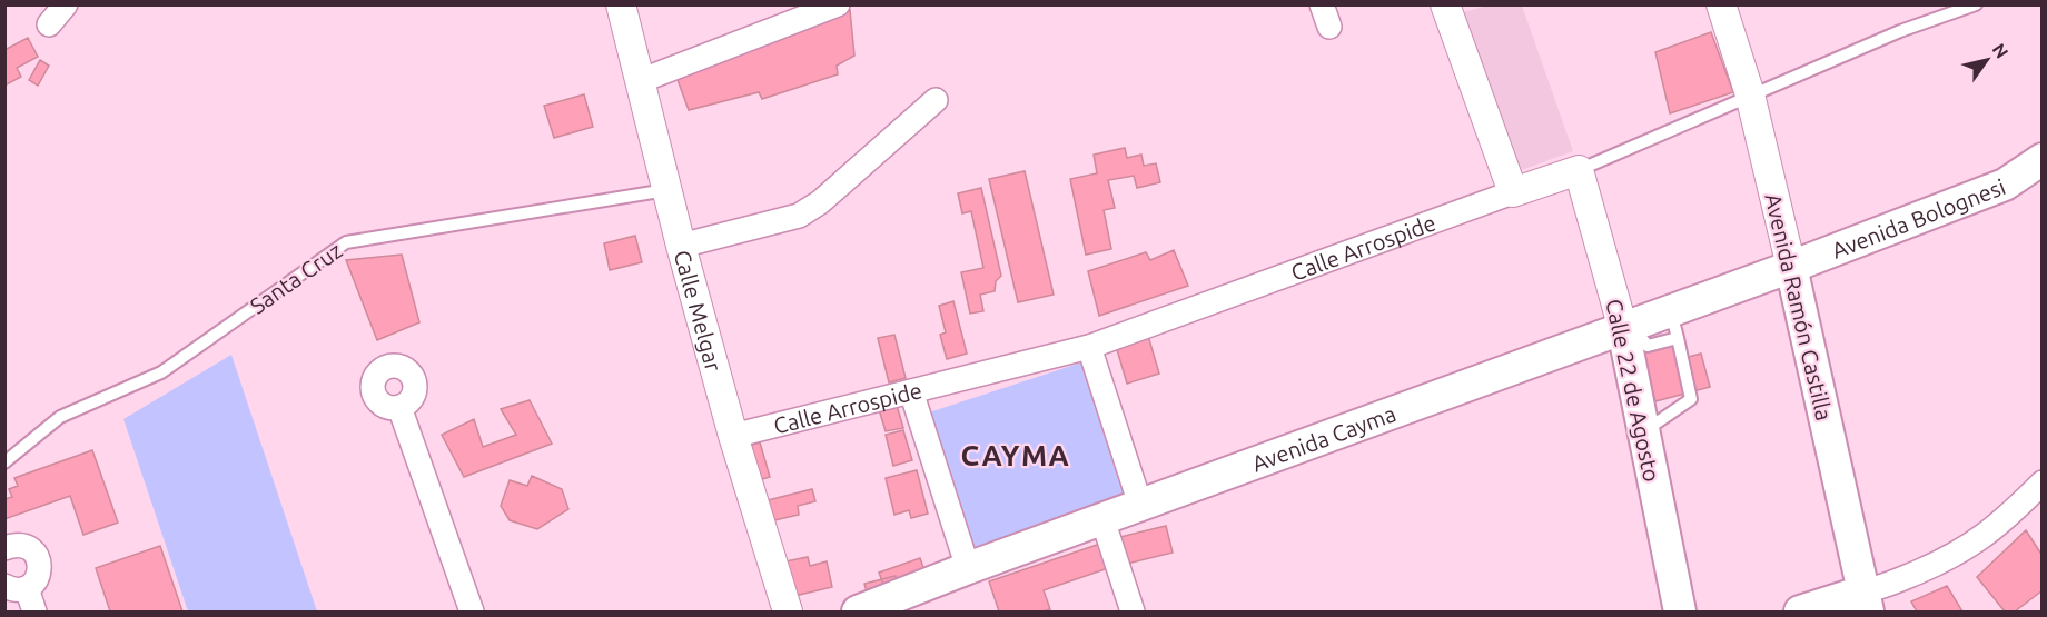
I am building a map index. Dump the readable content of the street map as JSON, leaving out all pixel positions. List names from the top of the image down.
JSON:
{
  "streets": {
    "main road": [
      "Avenida Bolognesi",
      "Avenida Ramón Castilla",
      "Calle 22 de Agosto",
      "Avenida Cayma"
    ],
    "street": ["Calle Arrospide", "Calle Melgar"],
    "lane": ["Santa Cruz"]
  },
  "crossings": [
    ["Avenida Bolognesi", "Avenida Ramón Castilla"],
    ["Avenida Bolognesi", "Avenida Cayma"],
    ["Calle Arrospide", "Avenida Ramón Castilla"],
    ["Calle Arrospide", "Calle Melgar"],
    ["Calle Arrospide", "Calle 22 de Agosto"],
    ["Santa Cruz", "Calle Melgar"],
    ["Avenida Ramón Castilla", "Avenida Cayma"],
    ["Calle 22 de Agosto", "Avenida Cayma"]
  ],
  "districts": ["CAYMA"],
  "north": "top right"
}
